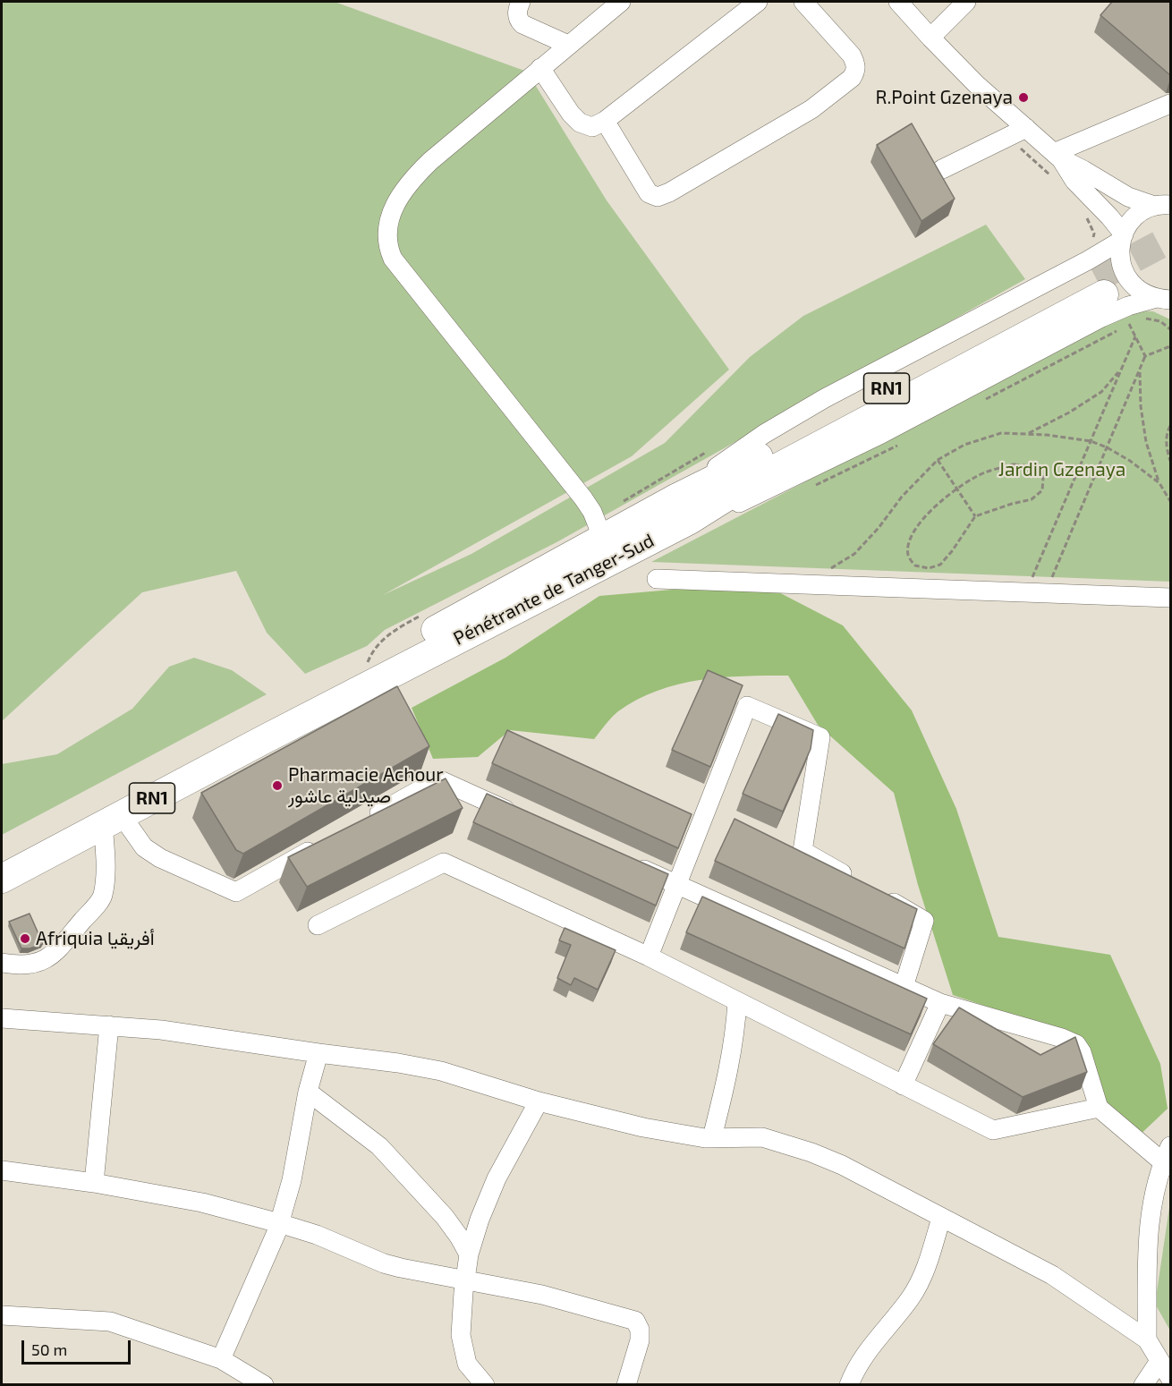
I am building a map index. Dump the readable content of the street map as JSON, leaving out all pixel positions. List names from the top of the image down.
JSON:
{
  "streets": {
    "highway": ["RN1", "Pénétrante de Tanger-Sud"]
  },
  "parks": ["Jardin Gzenaya"],
  "places": ["R.Point Gzenaya", "Pharmacie Achour صيدلية عاشور", "Afriquia أفريقيا"],
  "scale_bar": "50 m"
}
